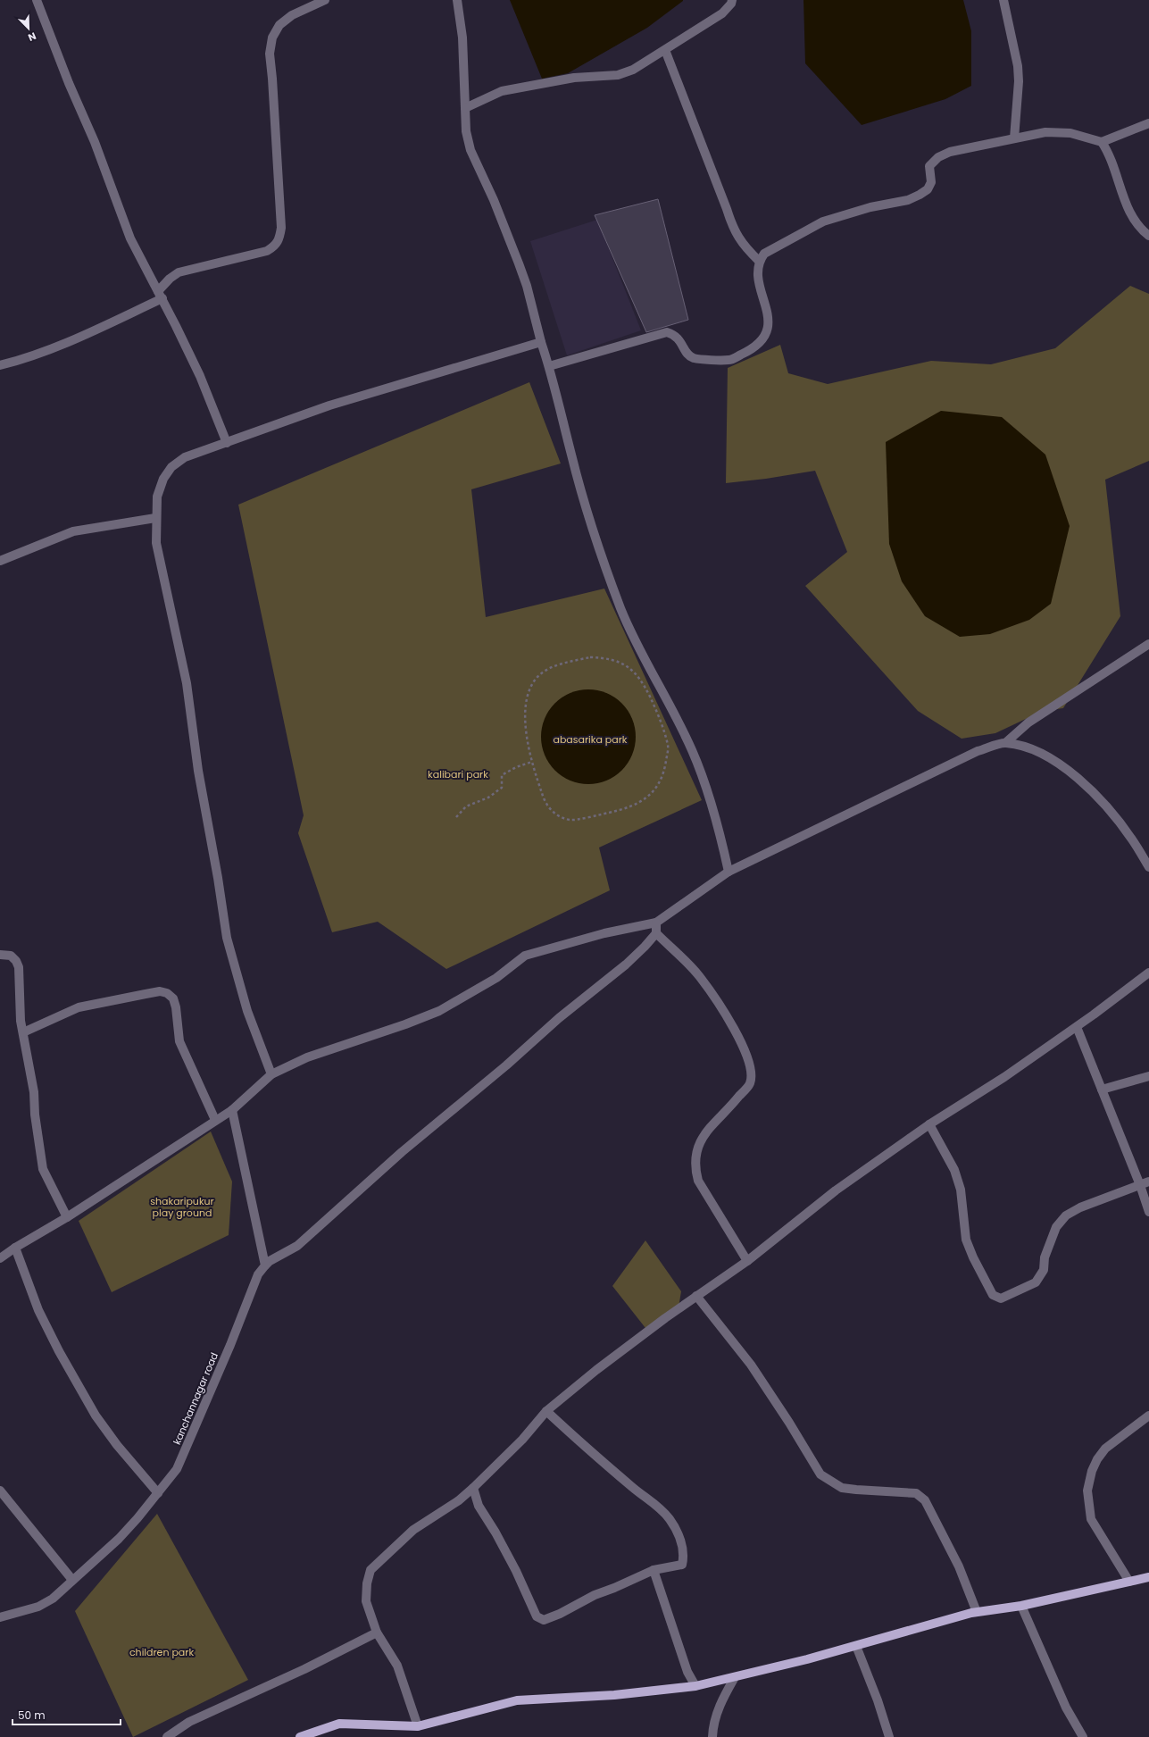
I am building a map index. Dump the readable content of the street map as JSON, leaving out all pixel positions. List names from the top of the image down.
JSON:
{
  "streets": {
    "street": ["kanchannagar road"]
  },
  "parks": [
    "abasarika park",
    "kalibari park",
    "shakaripukur play ground",
    "children park"
  ],
  "scale_bar": "50 m",
  "north": "bottom right"
}
